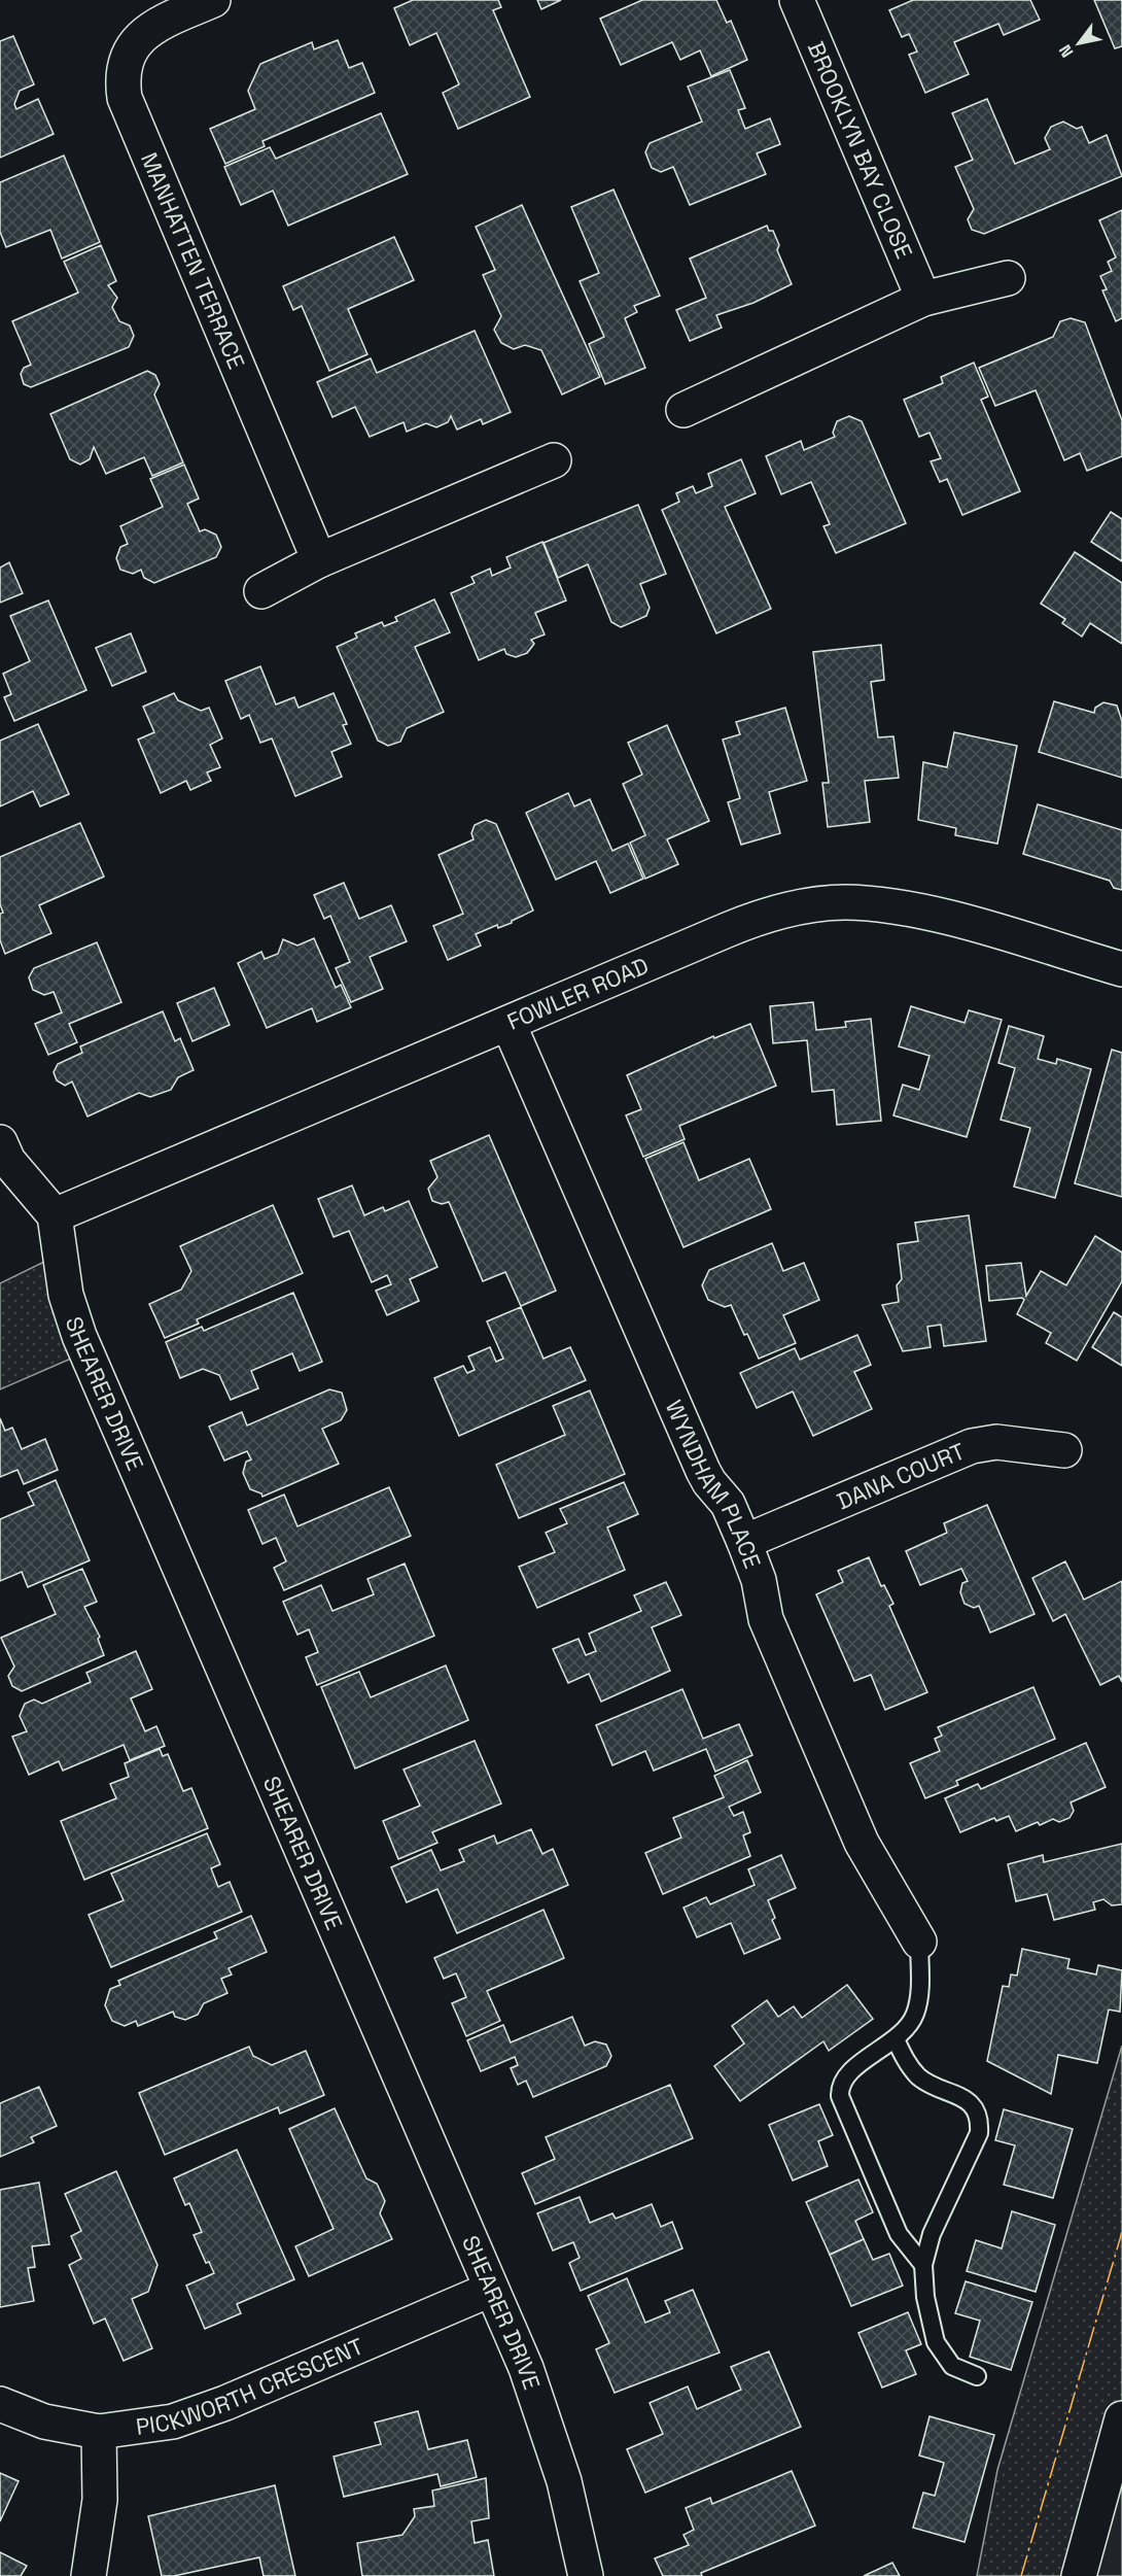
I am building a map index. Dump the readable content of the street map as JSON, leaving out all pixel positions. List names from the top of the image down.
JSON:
{
  "streets": {
    "street": [
      "BROOKLYN BAY CLOSE",
      "MANHATTEN TERRACE",
      "FOWLER ROAD",
      "SHEARER DRIVE",
      "DANA COURT",
      "WYNDHAM PLACE",
      "PICKWORTH CRESCENT"
    ]
  },
  "crossings": [
    ["FOWLER ROAD", "SHEARER DRIVE"],
    ["FOWLER ROAD", "WYNDHAM PLACE"],
    ["SHEARER DRIVE", "PICKWORTH CRESCENT"],
    ["DANA COURT", "WYNDHAM PLACE"]
  ],
  "north": "bottom left"
}
